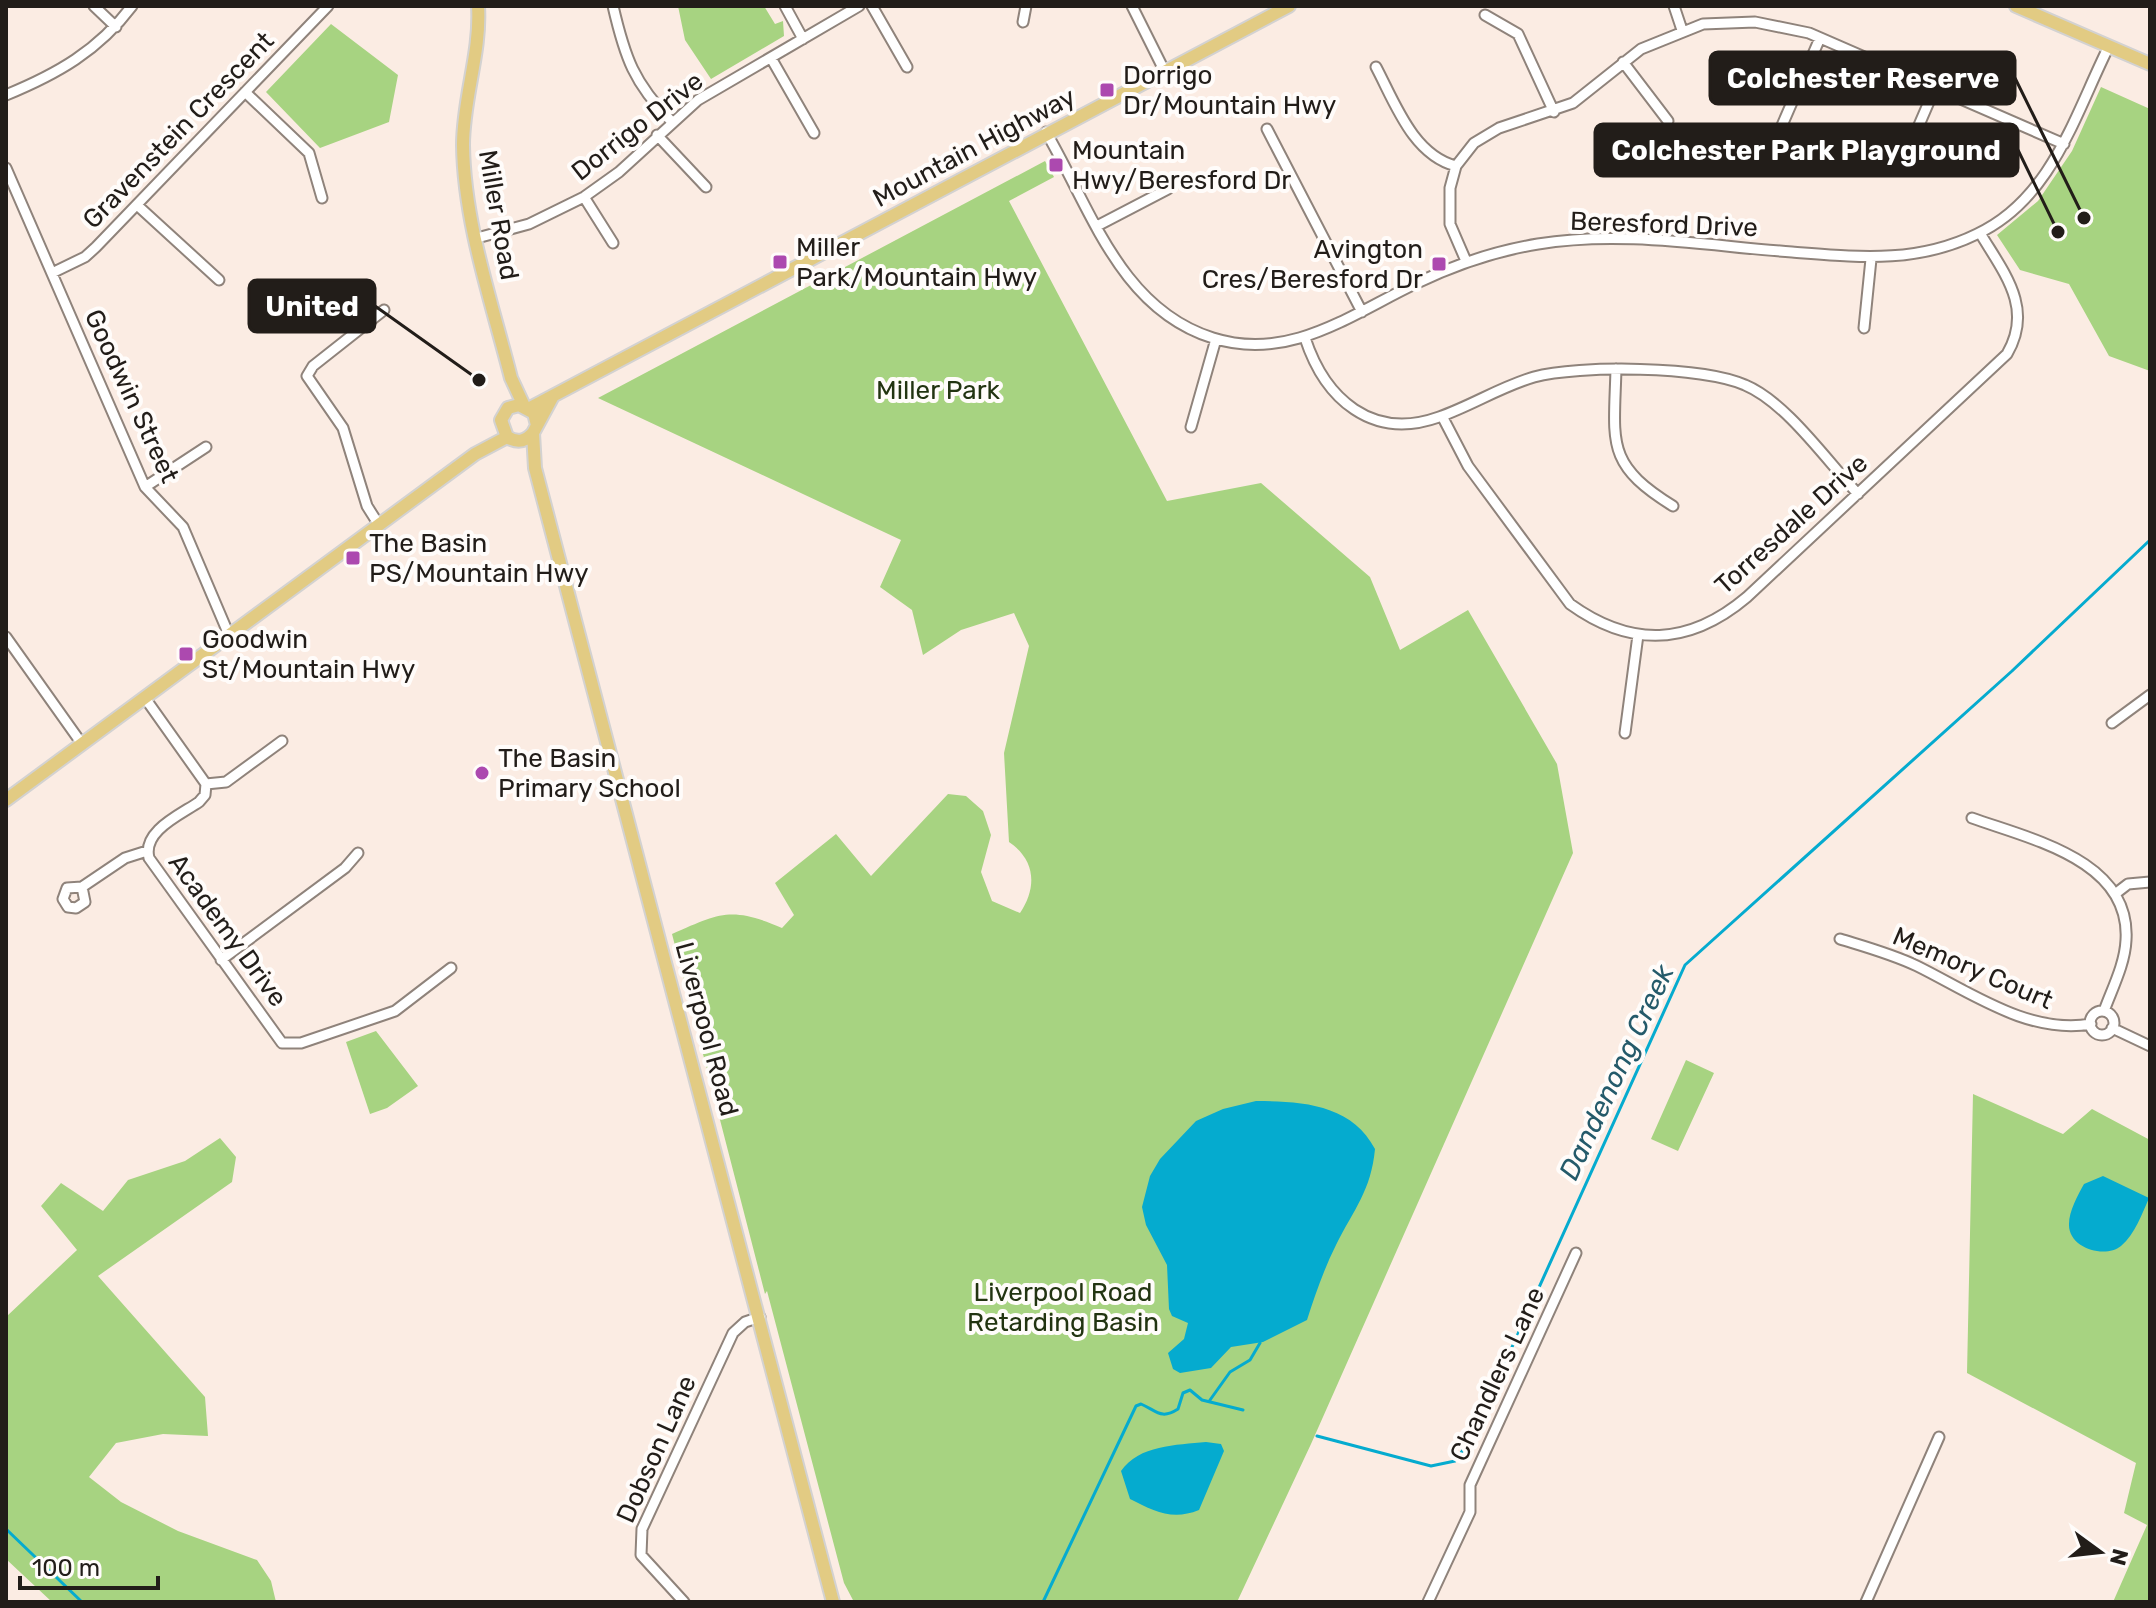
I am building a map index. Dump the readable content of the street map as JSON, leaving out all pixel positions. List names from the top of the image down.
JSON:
{
  "streets": {
    "main road": ["Mountain Highway", "Miller Road", "Liverpool Road"],
    "street": [
      "Dorrigo Drive",
      "Gravenstein Crescent",
      "Beresford Drive",
      "Goodwin Street",
      "Torresdale Drive",
      "Academy Drive",
      "Memory Court",
      "Chandlers Lane",
      "Dobson Lane"
    ]
  },
  "crossings": [
    ["Dorrigo Drive", "Miller Road"],
    ["Gravenstein Crescent", "Goodwin Street"],
    ["Mountain Highway", "Miller Road"],
    ["Mountain Highway", "Beresford Drive"],
    ["Miller Road", "Liverpool Road"],
    ["Beresford Drive", "Torresdale Drive"],
    ["Liverpool Road", "Dobson Lane"]
  ],
  "water": ["Dandenong Creek"],
  "parks": ["Miller Park", "Liverpool Road Retarding Basin"],
  "places": {
    "transit": [
      "Dorrigo Dr/Mountain Hwy",
      "Mountain Hwy/Beresford Dr",
      "Miller Park/Mountain Hwy",
      "Avington Cres/Beresford Dr",
      "The Basin PS/Mountain Hwy",
      "Goodwin St/Mountain Hwy"
    ],
    "other": [
      "Colchester Reserve",
      "Colchester Park Playground",
      "United",
      "The Basin Primary School"
    ]
  },
  "scale_bar": "100 m",
  "north": "right"
}
